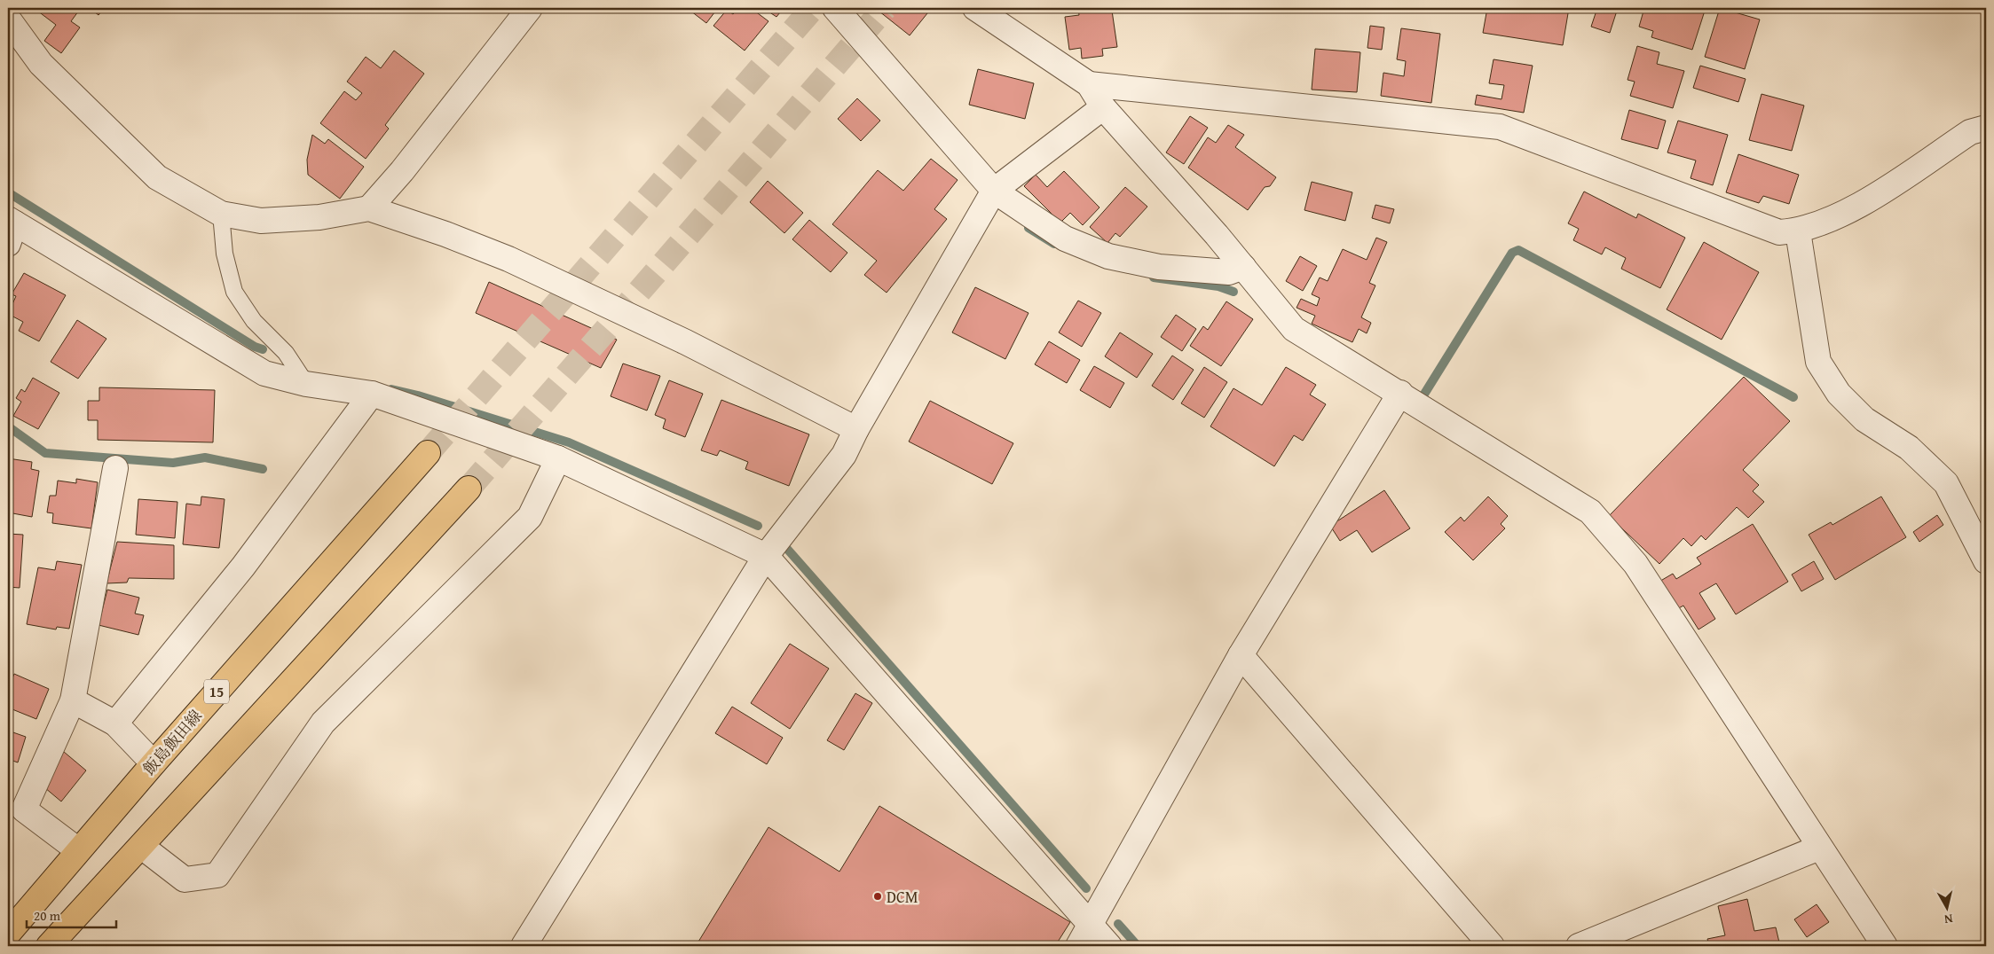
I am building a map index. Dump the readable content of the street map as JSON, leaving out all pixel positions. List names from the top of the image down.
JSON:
{
  "streets": {
    "main road": ["15", "飯島飯田線"]
  },
  "places": ["DCM"],
  "scale_bar": "20 m",
  "north": "bottom"
}
